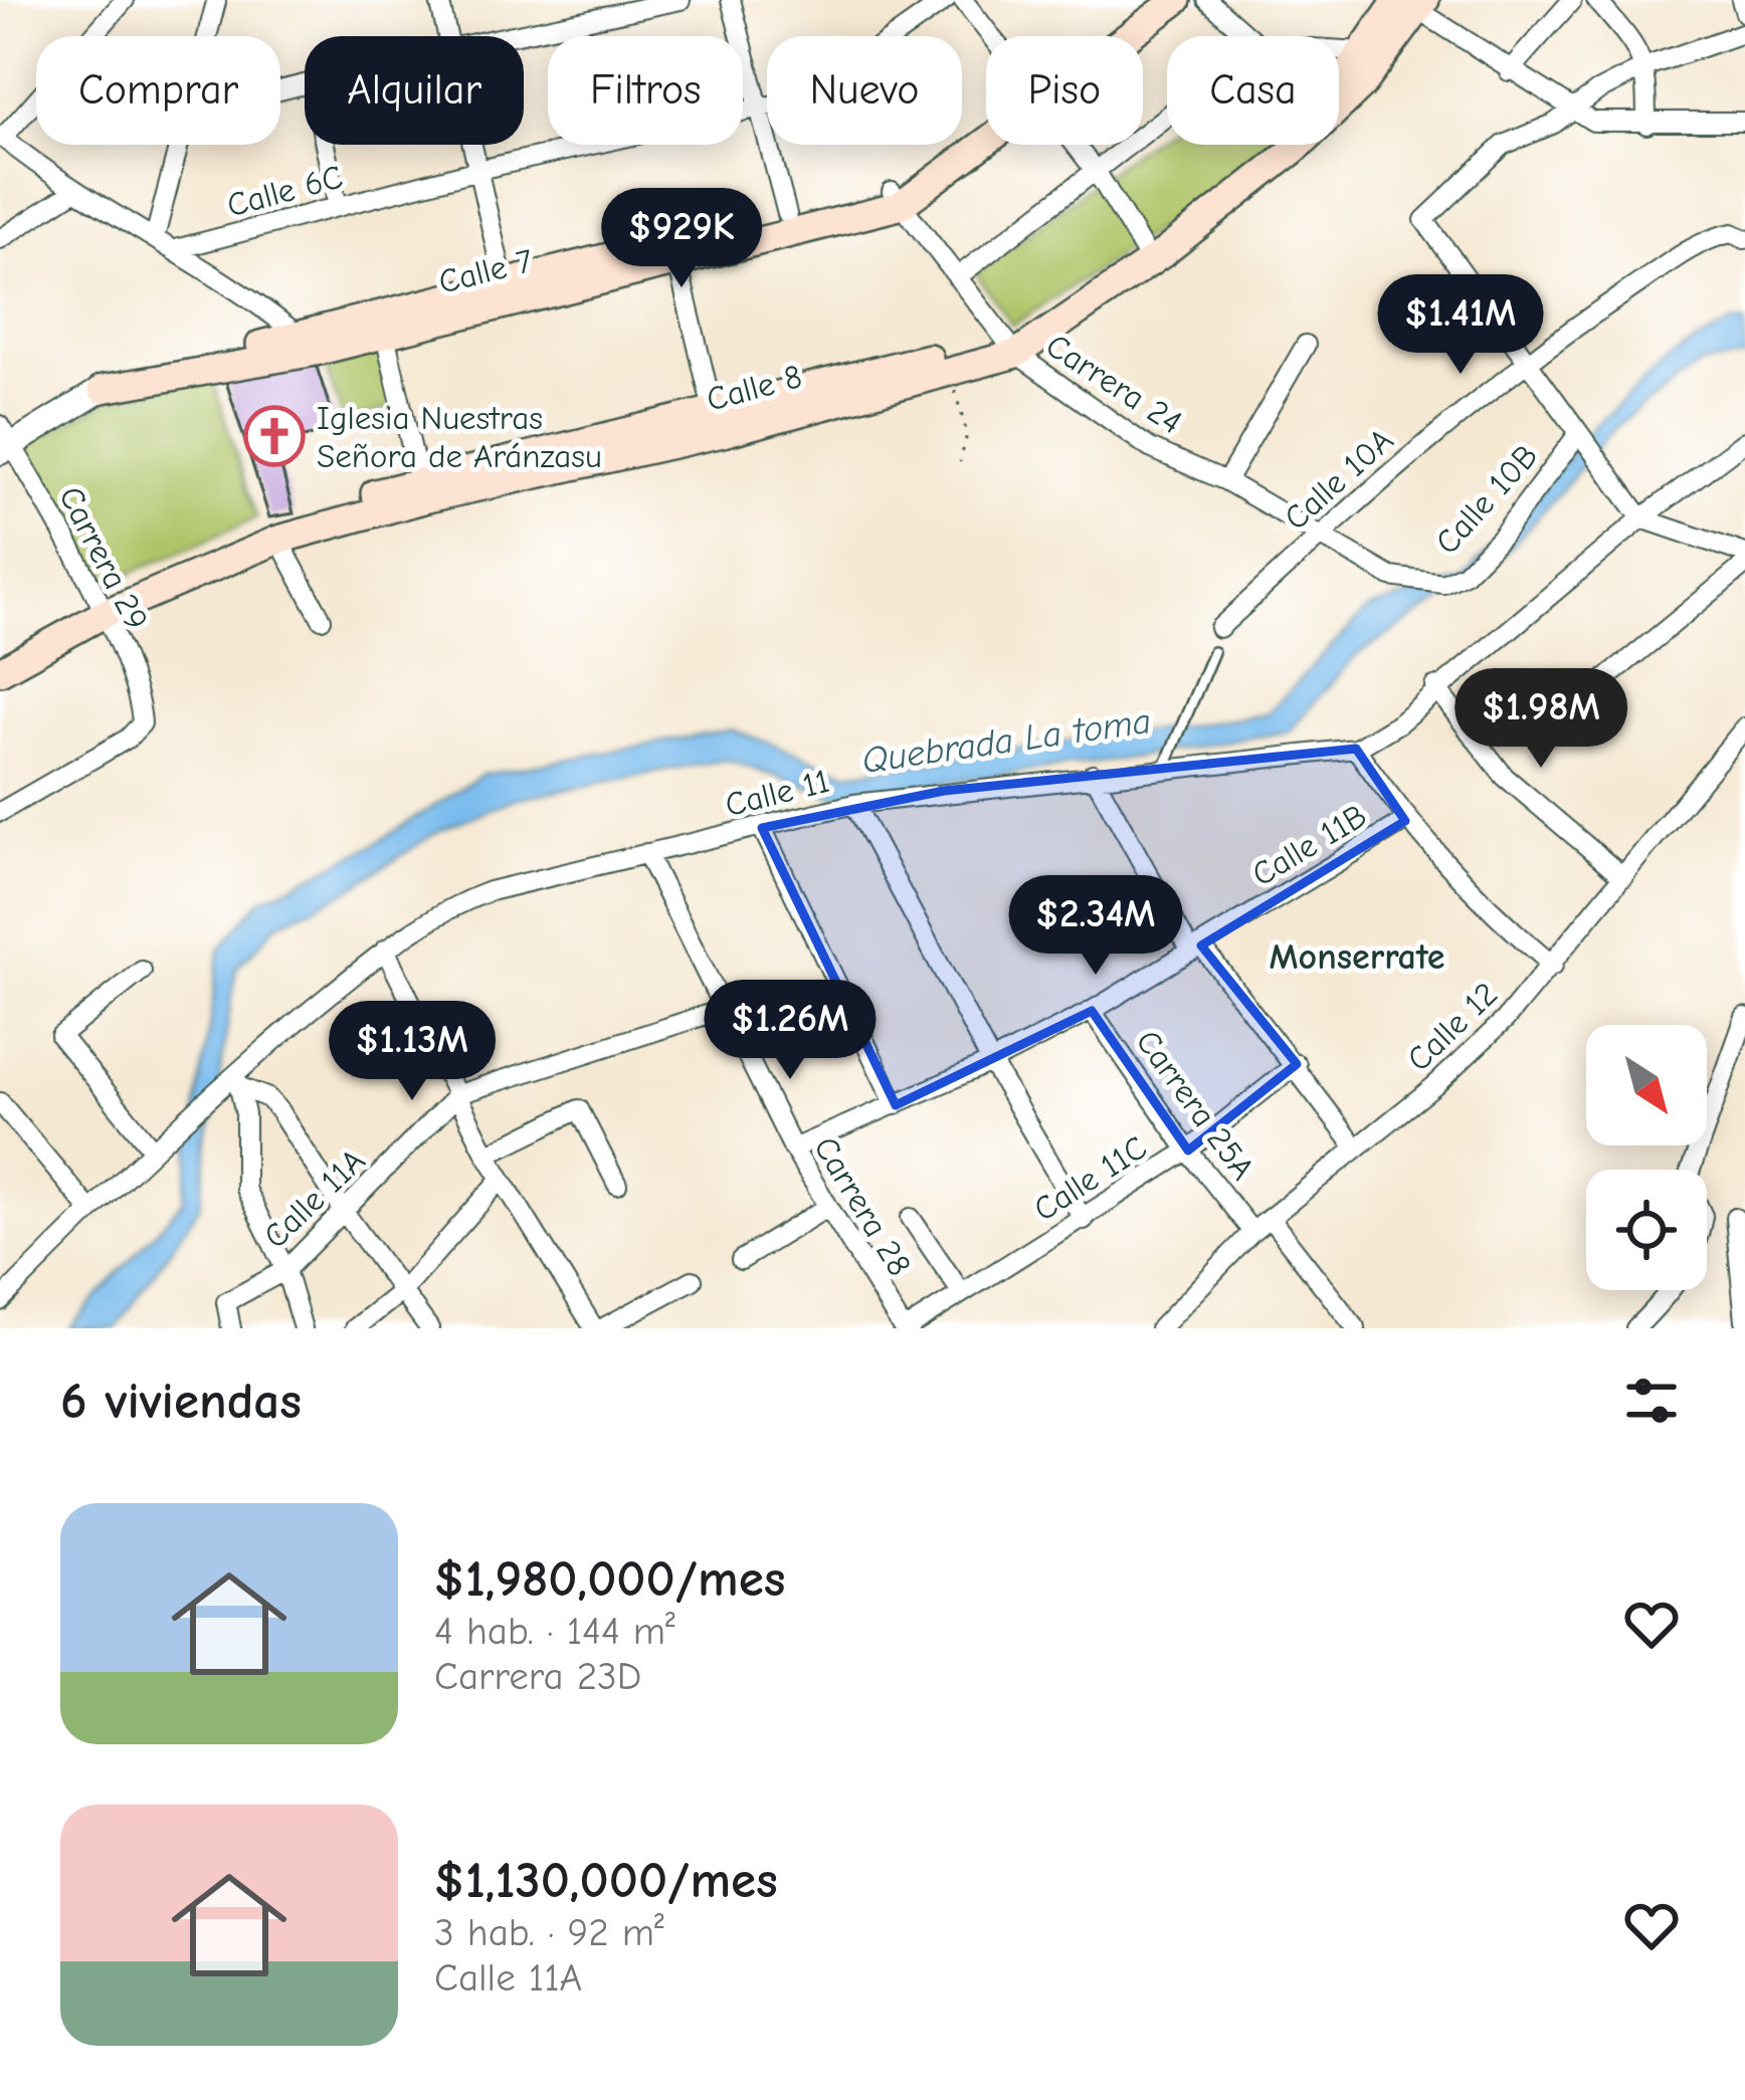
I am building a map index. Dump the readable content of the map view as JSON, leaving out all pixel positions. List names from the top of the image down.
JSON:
{
  "streets": {
    "main road": ["Calle 7", "Calle 8"],
    "street": [
      "Calle 6C",
      "Carrera 24",
      "Calle 10A",
      "Calle 10B",
      "Carrera 29",
      "Calle 11",
      "Calle 11B",
      "Calle 12",
      "Carrera 25A",
      "Calle 11C",
      "Calle 11A",
      "Carrera 28"
    ]
  },
  "crossings": [
    ["Calle 7", "Carrera 24"],
    ["Calle 7", "Carrera 29"],
    ["Carrera 24", "Calle 8"],
    ["Carrera 24", "Calle 10A"],
    ["Carrera 24", "Calle 10B"],
    ["Calle 8", "Carrera 29"],
    ["Calle 11", "Carrera 28"],
    ["Calle 11B", "Carrera 25A"],
    ["Calle 11B", "Carrera 28"],
    ["Calle 12", "Carrera 25A"],
    ["Carrera 25A", "Calle 11C"],
    ["Calle 11C", "Carrera 28"],
    ["Calle 11A", "Carrera 28"]
  ],
  "districts": ["Monserrate"],
  "water": ["Quebrada La toma"],
  "places": {
    "church": ["Iglesia Nuestras Señora de Aránzasu"]
  },
  "north": "bottom right",
  "page": {
    "chip": [
      "Comprar",
      "Alquilar",
      "Filtros",
      "Nuevo",
      "Piso",
      "Casa"
    ],
    "price": [
      "$929K",
      "$1.41M",
      "$1.98M",
      "$2.34M",
      "$1.26M",
      "$1.13M"
    ],
    "heading": "6 viviendas",
    "list": [
      {
        "name": "$1,980,000/mes",
        "note": "4 hab. · 144 m² · Carrera 23D"
      },
      {
        "name": "$1,130,000/mes",
        "note": "3 hab. · 92 m² · Calle 11A"
      }
    ]
  }
}
